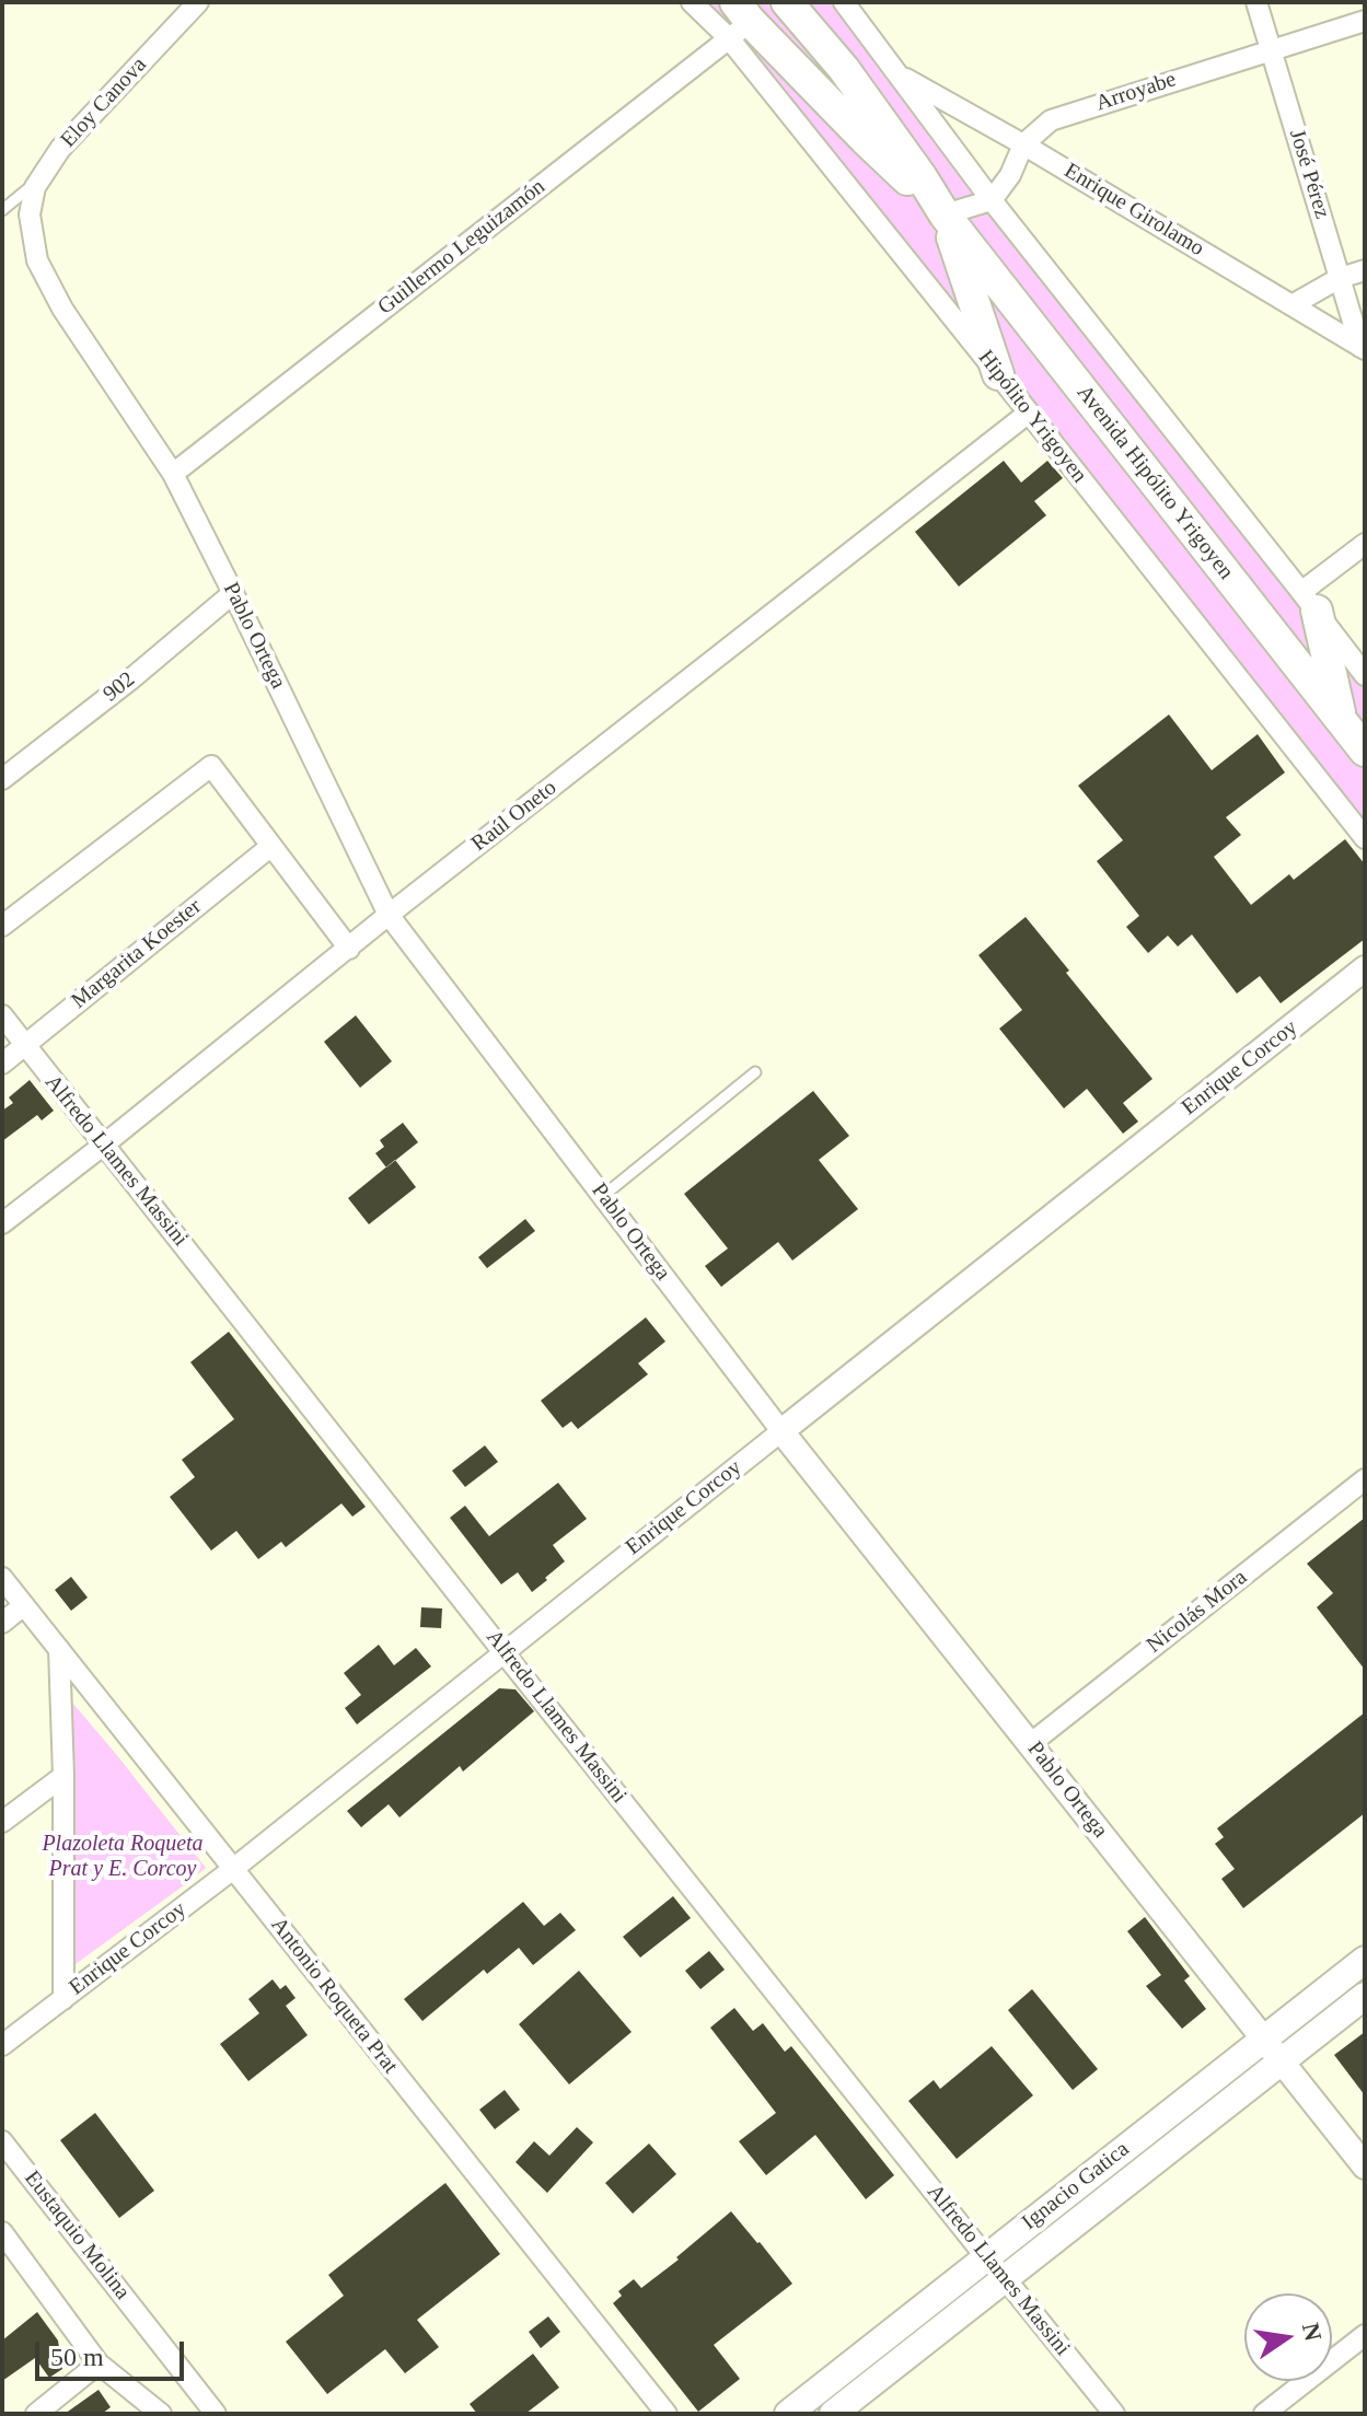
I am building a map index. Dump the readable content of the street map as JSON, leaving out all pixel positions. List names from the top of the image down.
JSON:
{
  "streets": {
    "highway": ["Avenida Hipólito Yrigoyen"],
    "main road": ["Ignacio Gatica"],
    "street": [
      "Arroyabe",
      "Eloy Canova",
      "José Pérez",
      "Enrique Girolamo",
      "Guillermo Leguizamón",
      "Hipólito Yrigoyen",
      "Pablo Ortega",
      "902",
      "Raúl Oneto",
      "Margarita Koester",
      "Enrique Corcoy",
      "Alfredo Llames Massini",
      "Nicolás Mora",
      "Antonio Roqueta Prat",
      "Eustaquio Molina"
    ]
  },
  "crossings": [
    ["Arroyabe", "José Pérez"],
    ["Arroyabe", "Enrique Girolamo"],
    ["Eloy Canova", "Pablo Ortega"],
    ["José Pérez", "Enrique Girolamo"],
    ["Guillermo Leguizamón", "Hipólito Yrigoyen"],
    ["Guillermo Leguizamón", "Avenida Hipólito Yrigoyen"],
    ["Guillermo Leguizamón", "Pablo Ortega"],
    ["Hipólito Yrigoyen", "Avenida Hipólito Yrigoyen"],
    ["Hipólito Yrigoyen", "Raúl Oneto"],
    ["Pablo Ortega", "902"],
    ["Pablo Ortega", "Raúl Oneto"],
    ["Pablo Ortega", "Enrique Corcoy"],
    ["Pablo Ortega", "Nicolás Mora"],
    ["Pablo Ortega", "Ignacio Gatica"],
    ["Raúl Oneto", "Alfredo Llames Massini"],
    ["Margarita Koester", "Alfredo Llames Massini"],
    ["Enrique Corcoy", "Alfredo Llames Massini"],
    ["Enrique Corcoy", "Antonio Roqueta Prat"],
    ["Alfredo Llames Massini", "Ignacio Gatica"]
  ],
  "parks": ["Plazoleta Roqueta Prat y E. Corcoy"],
  "scale_bar": "50 m",
  "north": "right"
}
